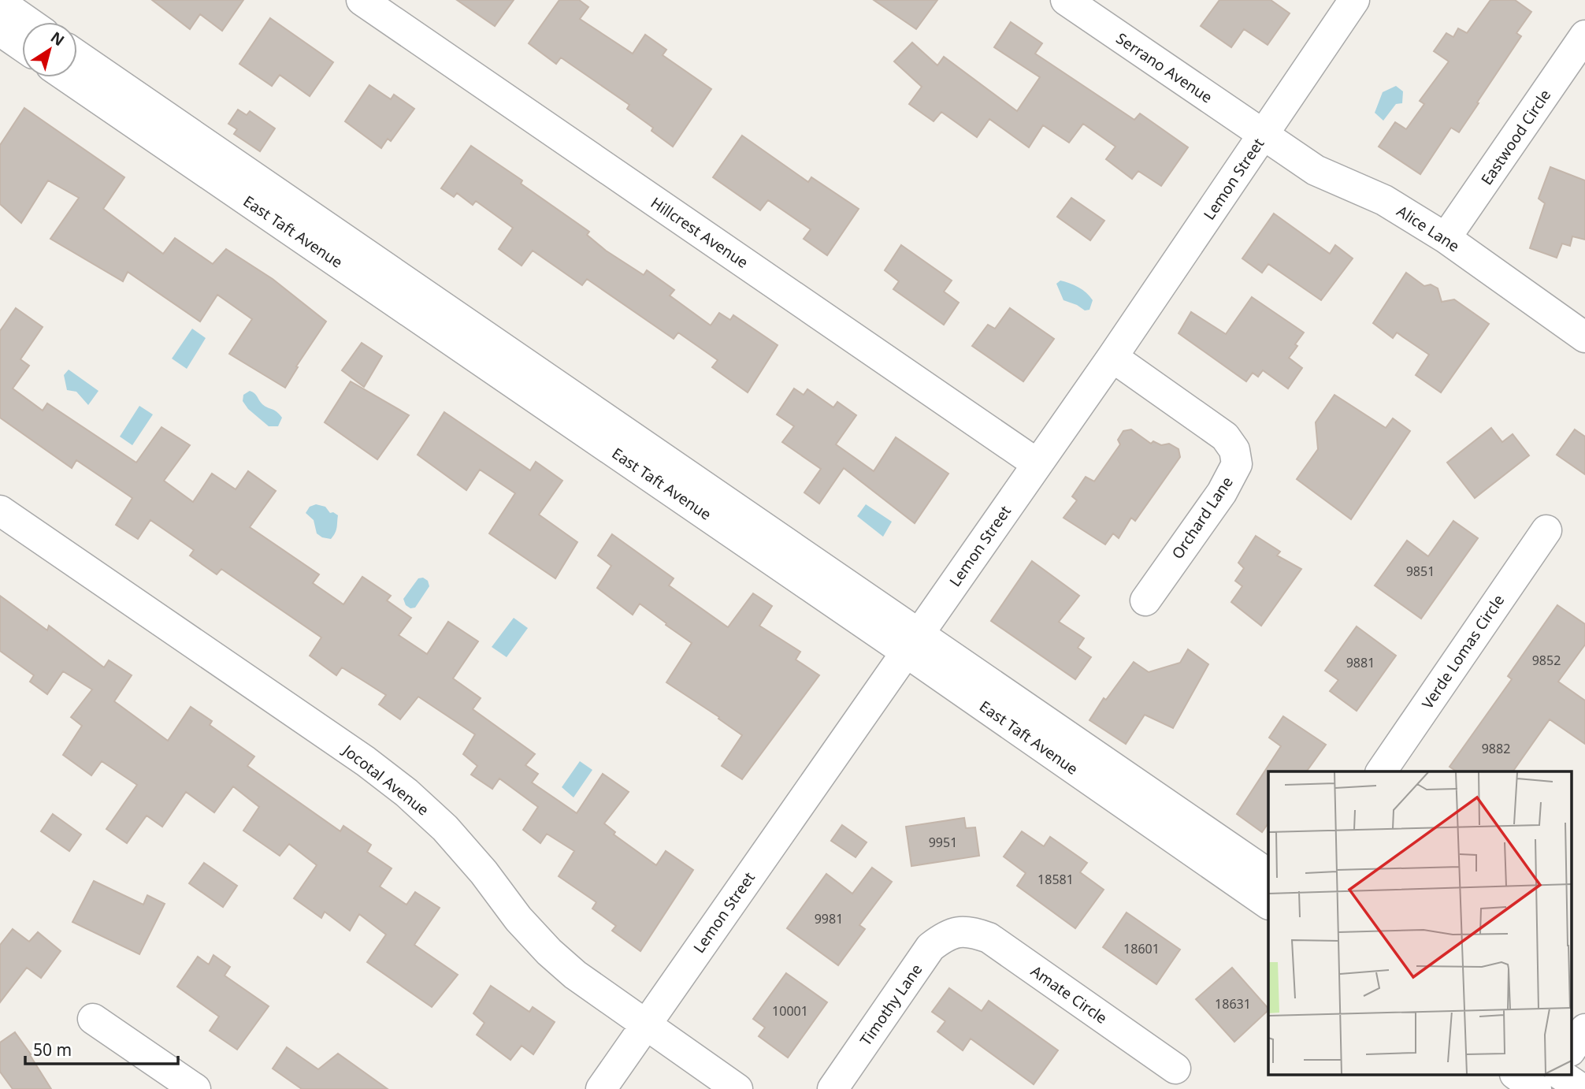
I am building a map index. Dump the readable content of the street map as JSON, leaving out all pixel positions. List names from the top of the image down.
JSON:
{
  "streets": {
    "street": [
      "Serrano Avenue",
      "Eastwood Circle",
      "Lemon Street",
      "Alice Lane",
      "East Taft Avenue",
      "Hillcrest Avenue",
      "Orchard Lane",
      "Verde Lomas Circle",
      "Jocotal Avenue",
      "Amate Circle",
      "Timothy Lane"
    ]
  },
  "crossings": [
    ["Serrano Avenue", "Lemon Street"],
    ["Serrano Avenue", "Alice Lane"],
    ["Eastwood Circle", "Alice Lane"],
    ["Lemon Street", "Alice Lane"],
    ["Lemon Street", "East Taft Avenue"],
    ["Lemon Street", "Hillcrest Avenue"],
    ["Lemon Street", "Orchard Lane"],
    ["Lemon Street", "Jocotal Avenue"],
    ["Amate Circle", "Timothy Lane"]
  ],
  "house_numbers": [
    "9851",
    "9852",
    "9881",
    "9882",
    "9951",
    "18581",
    "9981",
    "18601",
    "18631",
    "10001"
  ],
  "scale_bar": "50 m",
  "north": "top right"
}
